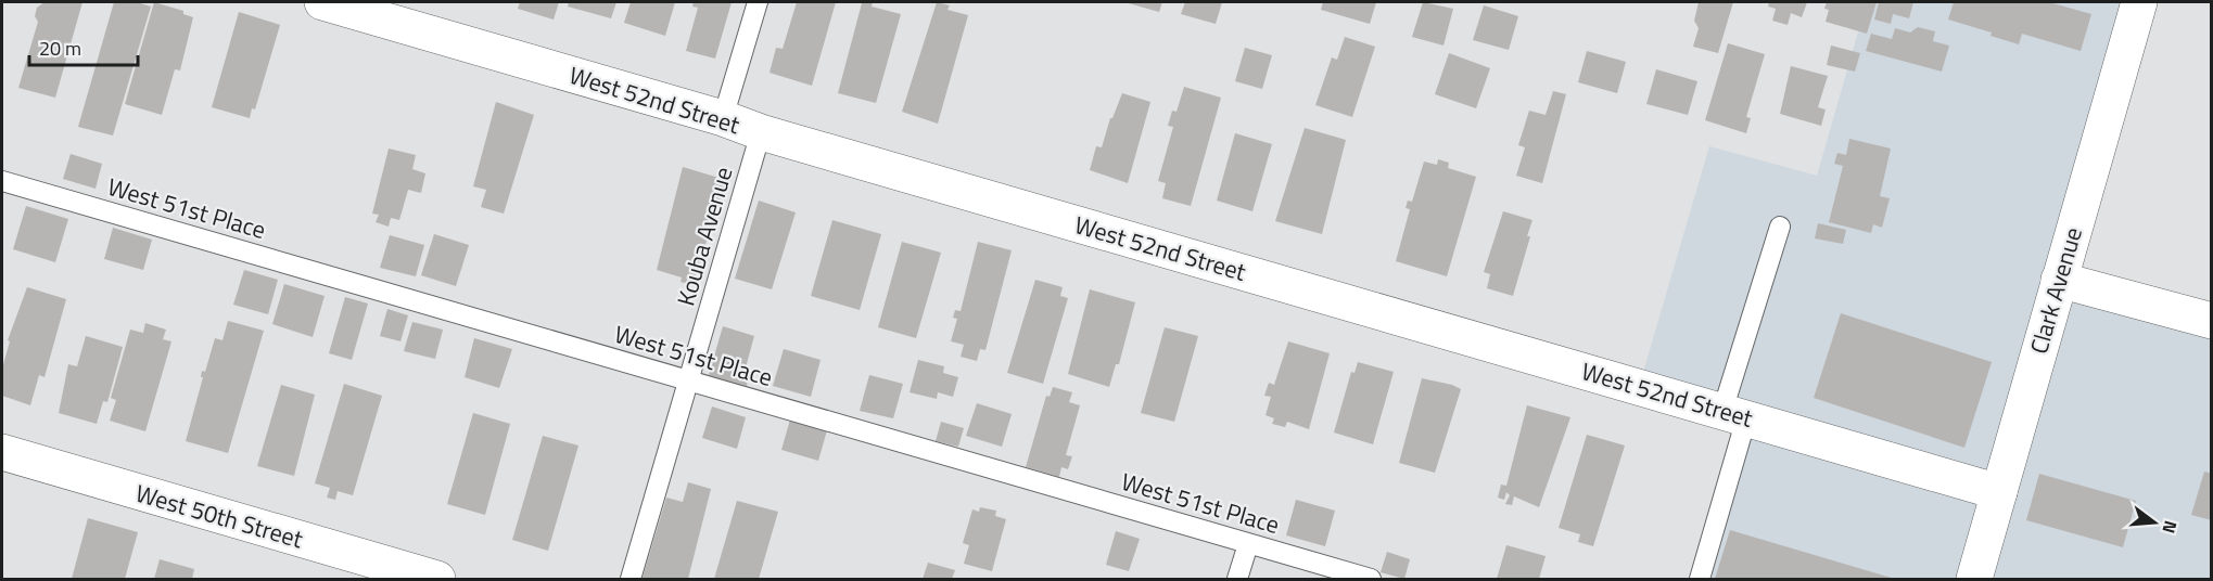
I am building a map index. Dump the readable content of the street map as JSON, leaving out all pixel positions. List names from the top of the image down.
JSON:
{
  "streets": {
    "street": ["West 52nd Street", "Clark Avenue", "West 50th Street"],
    "lane": ["West 51st Place", "Kouba Avenue"]
  },
  "crossings": [
    ["West 52nd Street", "Kouba Avenue"],
    ["West 52nd Street", "Clark Avenue"],
    ["West 51st Place", "Kouba Avenue"]
  ],
  "scale_bar": "20 m",
  "north": "right"
}
